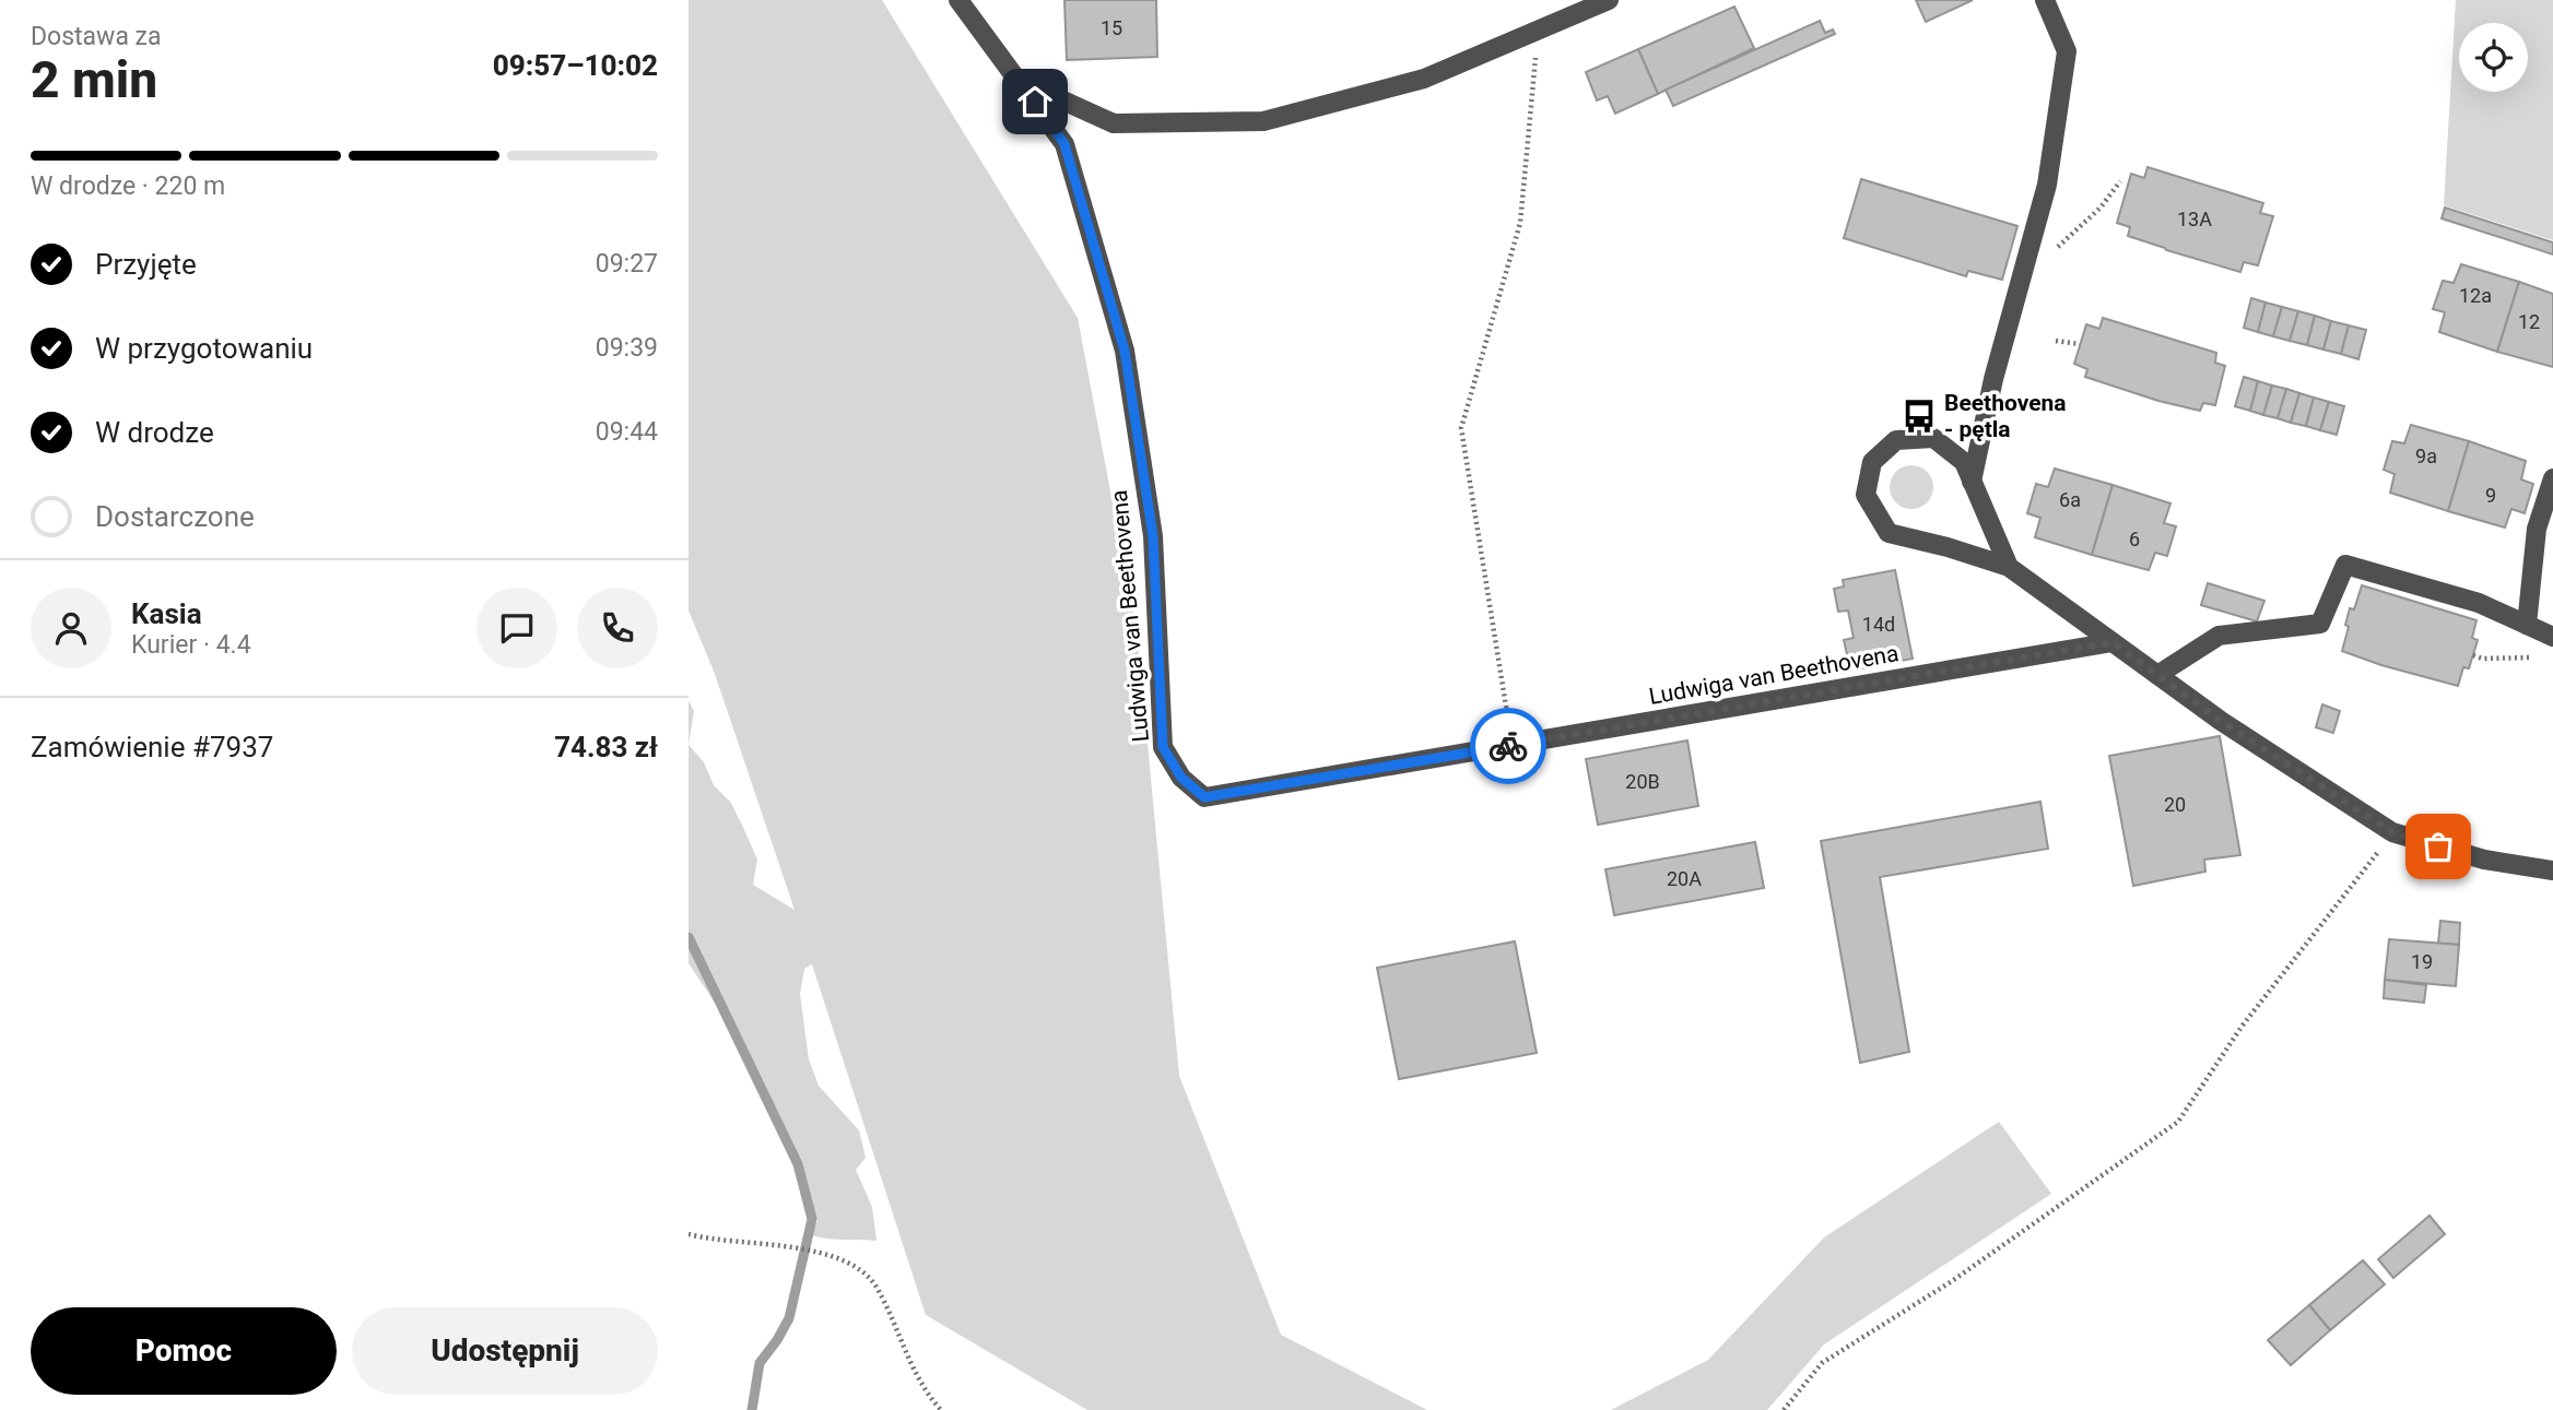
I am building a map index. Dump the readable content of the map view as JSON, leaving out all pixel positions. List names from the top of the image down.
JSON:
{
  "streets": {
    "street": ["Ludwiga van Beethovena"]
  },
  "places": {
    "bus stop": ["Beethovena - pętla"]
  },
  "house_numbers": [
    "15",
    "13A",
    "12a",
    "12",
    "9a",
    "9",
    "6a",
    "6",
    "14d",
    "20B",
    "20",
    "20A",
    "19"
  ],
  "page": {
    "heading": ["2 min", "Dostawa za", "09:57–10:02"],
    "panel": [
      "Kasia",
      "Kurier · 4.4",
      "Zamówienie #7937",
      "74.83 zł"
    ],
    "bar": "W drodze · 220 m",
    "list": [
      ["Przyjęte", "09:27"],
      ["W przygotowaniu", "09:39"],
      ["W drodze", "09:44"],
      "Dostarczone"
    ],
    "buttons": ["Pomoc", "Udostępnij"]
  }
}
